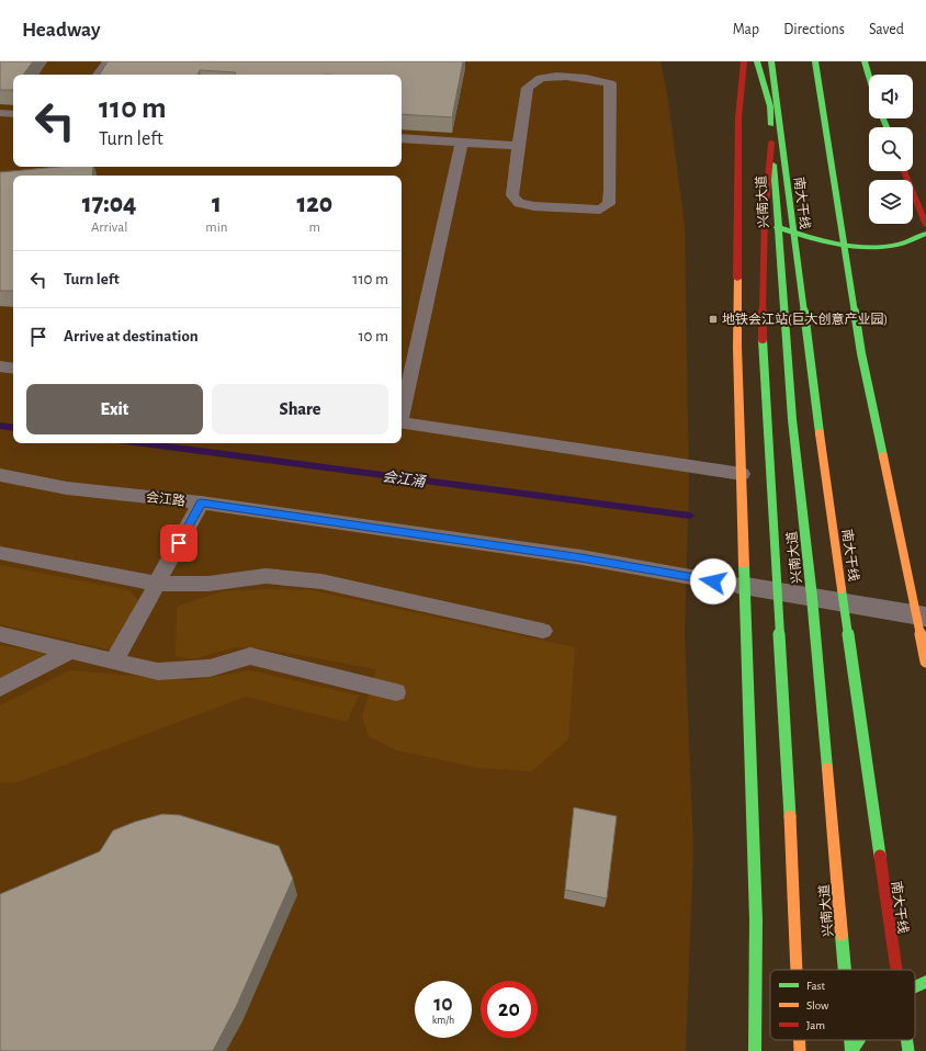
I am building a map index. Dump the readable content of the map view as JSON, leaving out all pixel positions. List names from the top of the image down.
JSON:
{
  "streets": {
    "main road": ["兴南大道", "南大干线"],
    "lane": ["会江路"]
  },
  "crossings": [
    ["兴南大道", "会江路"]
  ],
  "water": ["会江涌"],
  "places": {
    "transit": ["地铁会江站(巨大创意产业园)"]
  },
  "legend": ["Fast", "Slow", "Jam"],
  "page": {
    "header": "Headway",
    "nav": ["Map", "Directions", "Saved"],
    "turn": ["110 m", "Turn left"],
    "eta": [
      "17:04",
      "Arrival",
      "1",
      "min",
      "120",
      "m"
    ],
    "list": [
      {
        "name": "Turn left",
        "value": "110 m"
      },
      {
        "name": "Arrive at destination",
        "value": "10 m"
      }
    ],
    "buttons": ["Exit", "Share"],
    "speed": "10 km/h",
    "limit": "20"
  }
}
